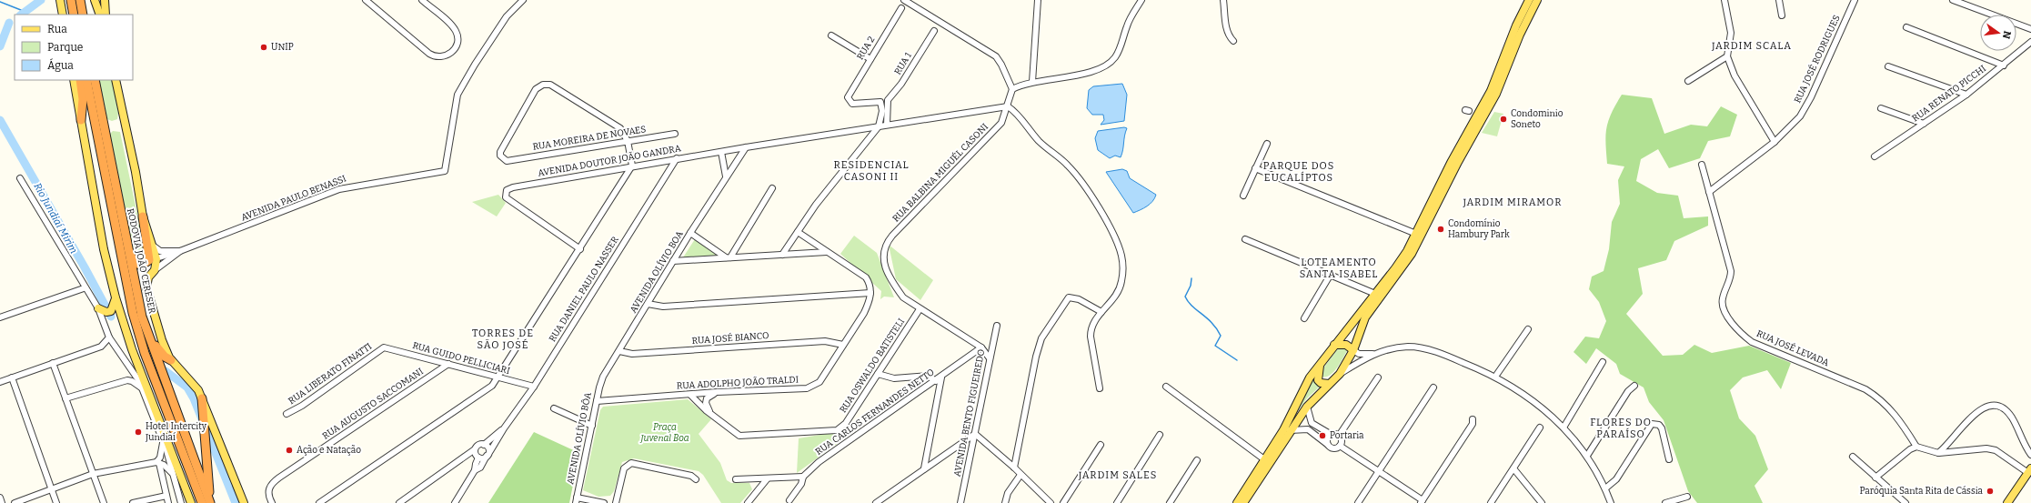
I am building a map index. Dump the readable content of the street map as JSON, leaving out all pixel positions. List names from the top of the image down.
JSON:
{
  "streets": {
    "highway": ["RODOVIA JOÃO CERESER"],
    "street": [
      "RUA 2",
      "RUA JOSÉ RODRIGUES",
      "RUA 1",
      "RUA RENATO PICCHI",
      "RUA MOREIRA DE NOVAES",
      "AVENIDA DOUTOR JOÃO GANDRA",
      "RUA BALBINA MIGUÉL CASONI",
      "AVENIDA PAULO BENASSI",
      "AVENIDA OLÍVIO BOA",
      "RUA DANIEL PAULO NASSER",
      "RUA JOSÉ BIANCO",
      "RUA JOSÉ LEVADA",
      "RUA GUIDO PELLICIARI",
      "RUA OSWALDO BATISTELI",
      "RUA LIBERATO FINATTI",
      "RUA ADOLPHO JOÃO TRALDI",
      "RUA AUGUSTO SACCOMANI",
      "RUA CARLOS FERNANDES NETTO",
      "AVENIDA BENTO FIGUEIREDO",
      "AVENIDA OLÍVIO BÔA"
    ]
  },
  "crossings": [
    ["RUA 2", "RUA 1"],
    ["RUA JOSÉ RODRIGUES", "RUA JOSÉ LEVADA"],
    ["AVENIDA DOUTOR JOÃO GANDRA", "RUA BALBINA MIGUÉL CASONI"],
    ["AVENIDA DOUTOR JOÃO GANDRA", "RUA DANIEL PAULO NASSER"],
    ["RUA BALBINA MIGUÉL CASONI", "RUA OSWALDO BATISTELI"],
    ["AVENIDA OLÍVIO BOA", "RUA JOSÉ BIANCO"],
    ["AVENIDA OLÍVIO BOA", "AVENIDA OLÍVIO BÔA"],
    ["RUA DANIEL PAULO NASSER", "RUA GUIDO PELLICIARI"],
    ["RUA JOSÉ BIANCO", "RUA ADOLPHO JOÃO TRALDI"],
    ["RUA GUIDO PELLICIARI", "RUA LIBERATO FINATTI"],
    ["RUA GUIDO PELLICIARI", "RUA AUGUSTO SACCOMANI"],
    ["RUA ADOLPHO JOÃO TRALDI", "AVENIDA OLÍVIO BÔA"]
  ],
  "districts": [
    "JARDIM SCALA",
    "RESIDENCIAL CASONI II",
    "PARQUE DOS EUCALÍPTOS",
    "JARDIM MIRAMOR",
    "LOTEAMENTO SANTA ISABEL",
    "TORRES DE SÃO JOSÉ",
    "FLORES DO PARAÍSO",
    "JARDIM SALES"
  ],
  "water": ["Rio Jundiaí Mirim"],
  "parks": ["Praça Juvenal Boa"],
  "places": [
    "UNIP",
    "Condominio Soneto",
    "Condomínio Hambury Park",
    "Hotel Intercity Jundiaí",
    "Portaria",
    "Ação e Natação",
    "Paróquia Santa Rita de Cássia"
  ],
  "legend": ["Rua", "Parque", "Água"],
  "north": "right"
}
